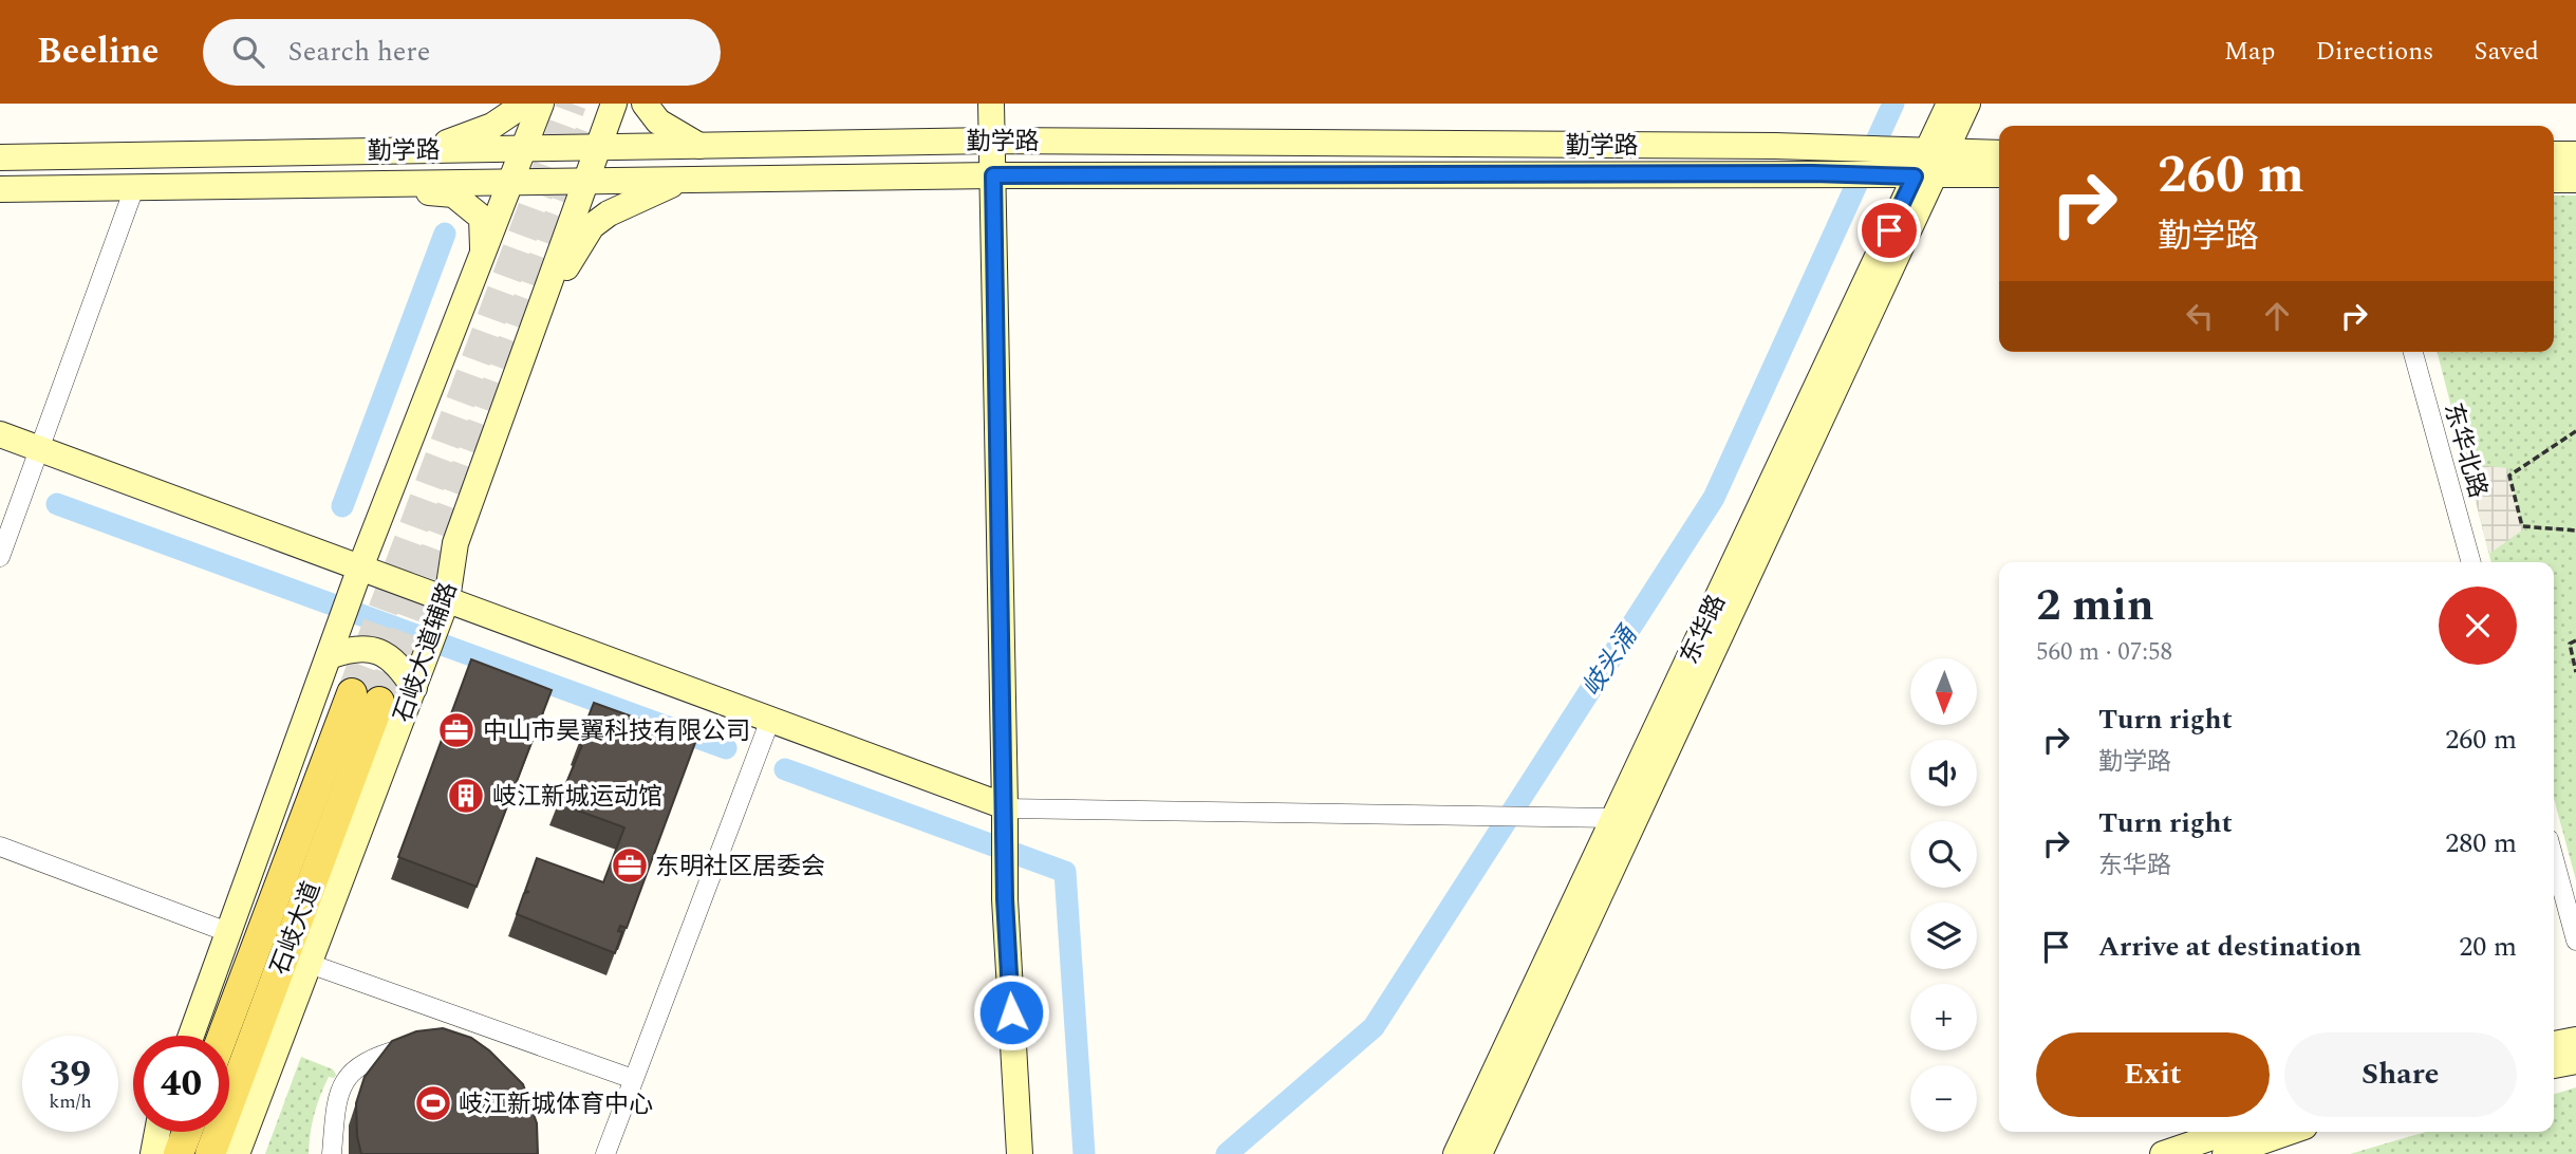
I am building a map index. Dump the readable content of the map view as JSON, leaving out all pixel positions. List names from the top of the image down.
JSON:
{
  "streets": {
    "main road": [
      "勤学路",
      "东华路",
      "石岐大道辅路",
      "石岐大道"
    ],
    "street": ["东华北路"]
  },
  "crossings": [
    ["勤学路", "东华路"],
    ["勤学路", "石岐大道辅路"]
  ],
  "water": ["岐头涌"],
  "places": {
    "office": ["中山市昊翼科技有限公司", "东明社区居委会"],
    "building": ["岐江新城运动馆"],
    "sports": ["岐江新城体育中心"]
  },
  "north": "bottom",
  "page": {
    "header": "Beeline",
    "search": "Search here",
    "nav": ["Map", "Directions", "Saved"],
    "turn": ["260 m", "勤学路"],
    "heading": ["2 min", "560 m · 07:58"],
    "map_buttons": ["+", "−"],
    "list": [
      {
        "name": "Turn right",
        "note": "勤学路",
        "value": "260 m"
      },
      {
        "name": "Turn right",
        "note": "东华路",
        "value": "280 m"
      },
      {
        "name": "Arrive at destination",
        "value": "20 m"
      }
    ],
    "buttons": ["Exit", "Share"],
    "speed": "39 km/h",
    "limit": "40"
  }
}
